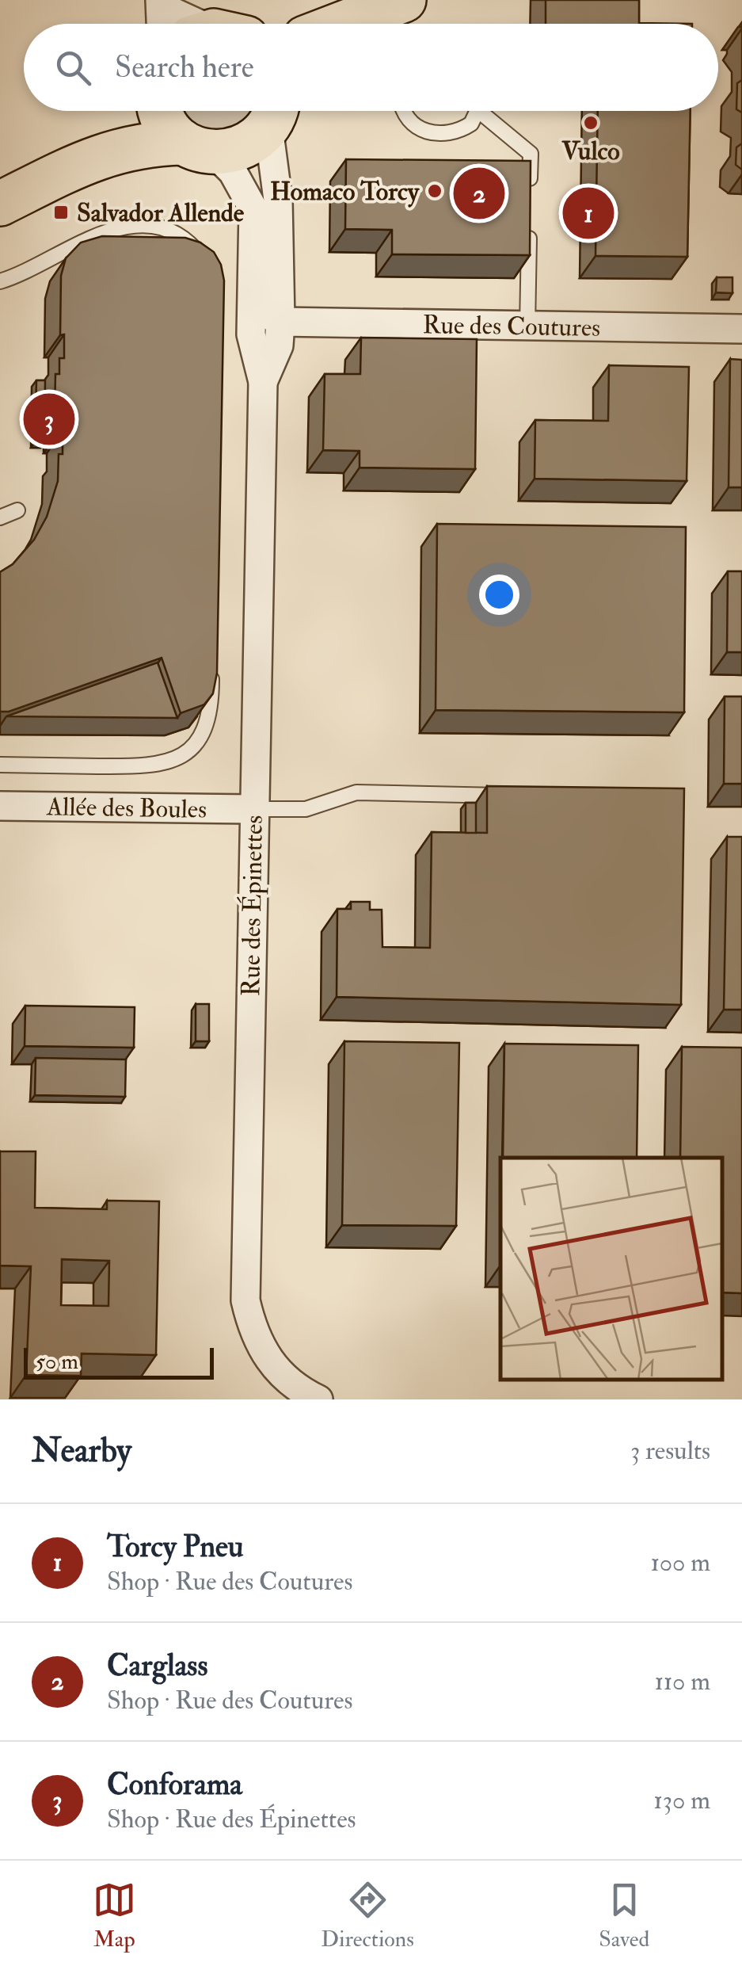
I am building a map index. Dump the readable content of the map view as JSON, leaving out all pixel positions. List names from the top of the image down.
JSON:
{
  "streets": {
    "street": ["Rue des Coutures", "Allée des Boules", "Rue des Épinettes"]
  },
  "crossings": [
    ["Rue des Coutures", "Rue des Épinettes"],
    ["Allée des Boules", "Rue des Épinettes"]
  ],
  "places": {
    "other": ["Vulco", "Homaco Torcy"],
    "transit": ["Salvador Allende"]
  },
  "scale_bar": "50 m",
  "page": {
    "search": "Search here",
    "pins": ["2", "1", "3"],
    "scale": "50 m",
    "heading": ["Nearby", "3 results"],
    "list": [
      {
        "mark": "1",
        "name": "Torcy Pneu",
        "note": "Shop · Rue des Coutures",
        "value": "100 m"
      },
      {
        "mark": "2",
        "name": "Carglass",
        "note": "Shop · Rue des Coutures",
        "value": "110 m"
      },
      {
        "mark": "3",
        "name": "Conforama",
        "note": "Shop · Rue des Épinettes",
        "value": "130 m"
      }
    ],
    "nav": ["Map", "Directions", "Saved"]
  }
}
